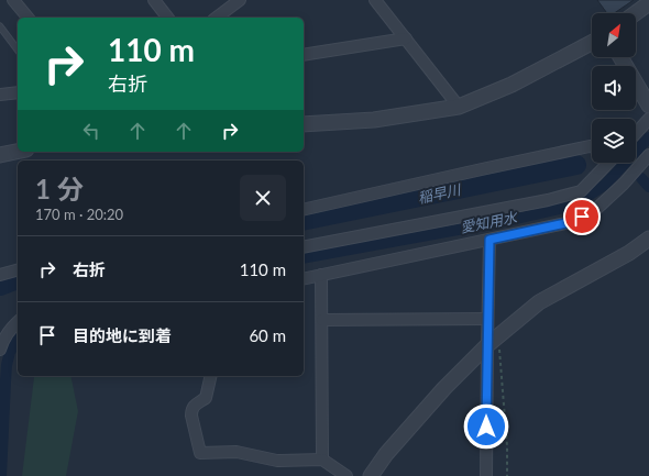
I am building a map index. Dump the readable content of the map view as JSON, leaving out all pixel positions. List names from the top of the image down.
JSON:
{
  "water": ["稲早川", "愛知用水"],
  "north": "top right",
  "page": {
    "turn": ["110 m", "右折"],
    "heading": ["1 分", "170 m · 20:20"],
    "list": [
      {
        "name": "右折",
        "value": "110 m"
      },
      {
        "name": "目的地に到着",
        "value": "60 m"
      }
    ]
  }
}
